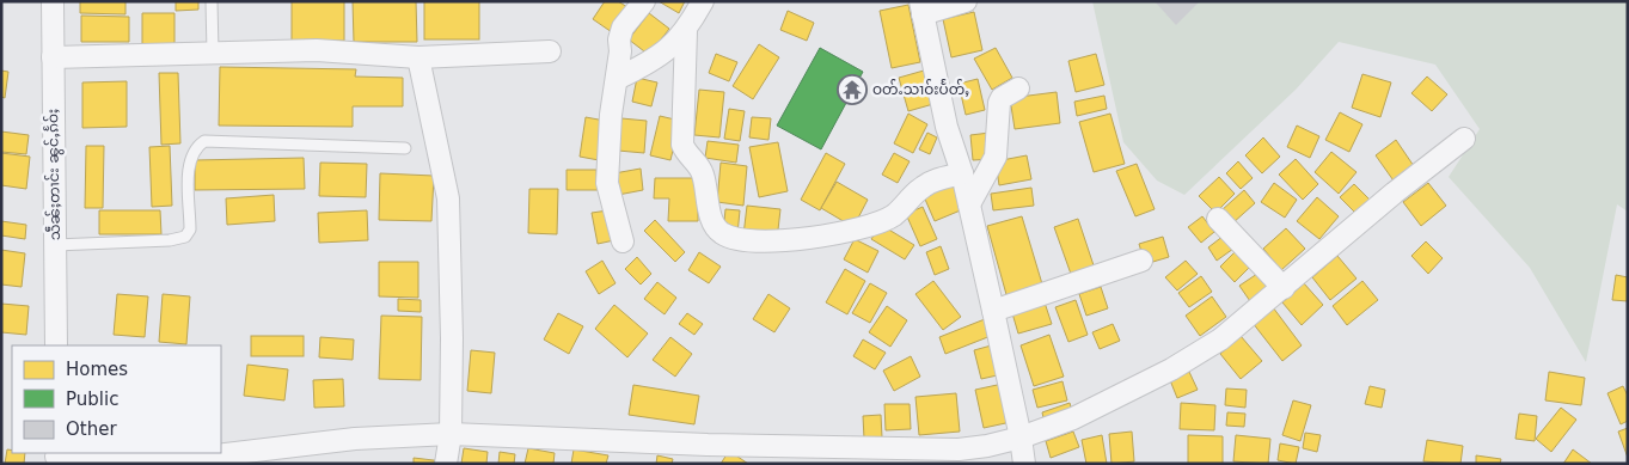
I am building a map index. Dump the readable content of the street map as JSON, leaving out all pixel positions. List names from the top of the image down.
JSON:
{
  "streets": {
    "street": ["သဵၼ်ႈတၢင်း ၼွင်ႇၵႅဝ်ႈ"]
  },
  "places": {
    "temple": ["ဝတ်ႉသၢဝ်းပႅတ်ႇ"]
  },
  "legend": ["Homes", "Public", "Other"]
}
